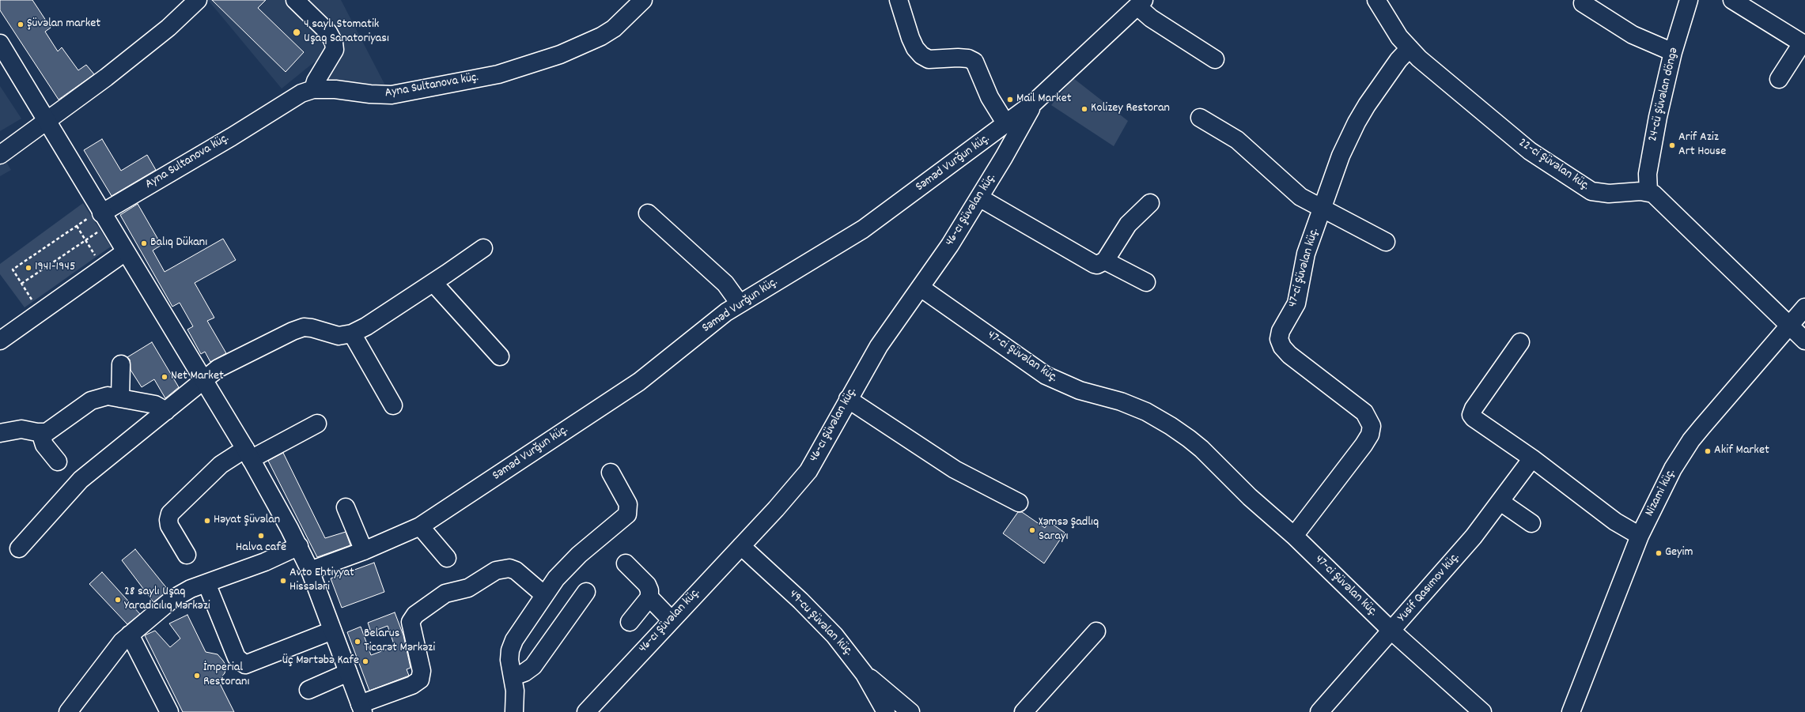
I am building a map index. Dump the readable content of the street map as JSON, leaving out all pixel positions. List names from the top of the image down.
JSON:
{
  "streets": {
    "street": [
      "Ayna Sultanova küç.",
      "24-cü Şüvəlan döngə",
      "Səməd Vurğun küç.",
      "22-ci Şüvəlan küç.",
      "46-cı Şüvəlan küç.",
      "47-ci Şüvəlan küç.",
      "Nizami küç.",
      "Yusif Qasımov küç.",
      "49-cu Şüvəlan küç."
    ]
  },
  "crossings": [
    ["24-cü Şüvəlan döngə", "22-ci Şüvəlan küç."],
    ["Səməd Vurğun küç.", "46-cı Şüvəlan küç."],
    ["22-ci Şüvəlan küç.", "47-ci Şüvəlan küç."],
    ["46-cı Şüvəlan küç.", "47-ci Şüvəlan küç."],
    ["46-cı Şüvəlan küç.", "49-cu Şüvəlan küç."],
    ["47-ci Şüvəlan küç.", "Yusif Qasımov küç."]
  ],
  "places": [
    "Şüvəlan market",
    "4 saylı Stomatik Uşaq Sanatoriyası",
    "Mail Market",
    "Kolizey Restoran",
    "Arif Aziz Art House",
    "Balıq Dükanı",
    "1941-1945",
    "Net Market",
    "Akif Market",
    "Həyat Şüvəlan",
    "Xəmsə Şadlıq Sarayı",
    "Halva cafe",
    "Geyim",
    "Avto Ehtiyyat Hissələri",
    "28 saylı Uşaq Yaradıcılıq Mərkəzi",
    "Belarus Ticarət Mərkəzi",
    "Üç Mərtəbə Kafe",
    "İmperial Restoranı"
  ]
}
